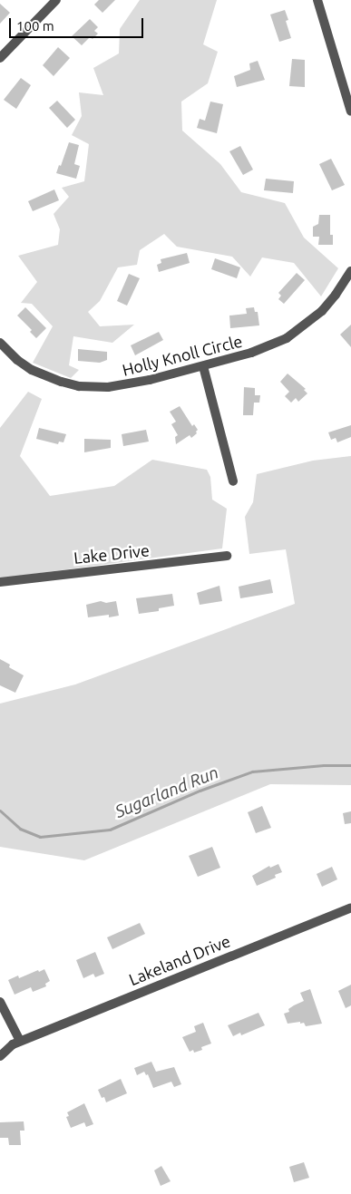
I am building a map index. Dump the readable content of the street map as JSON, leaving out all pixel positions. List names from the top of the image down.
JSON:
{
  "streets": {
    "street": ["Holly Knoll Circle", "Lake Drive", "Lakeland Drive"]
  },
  "water": ["Sugarland Run"],
  "scale_bar": "100 m"
}
